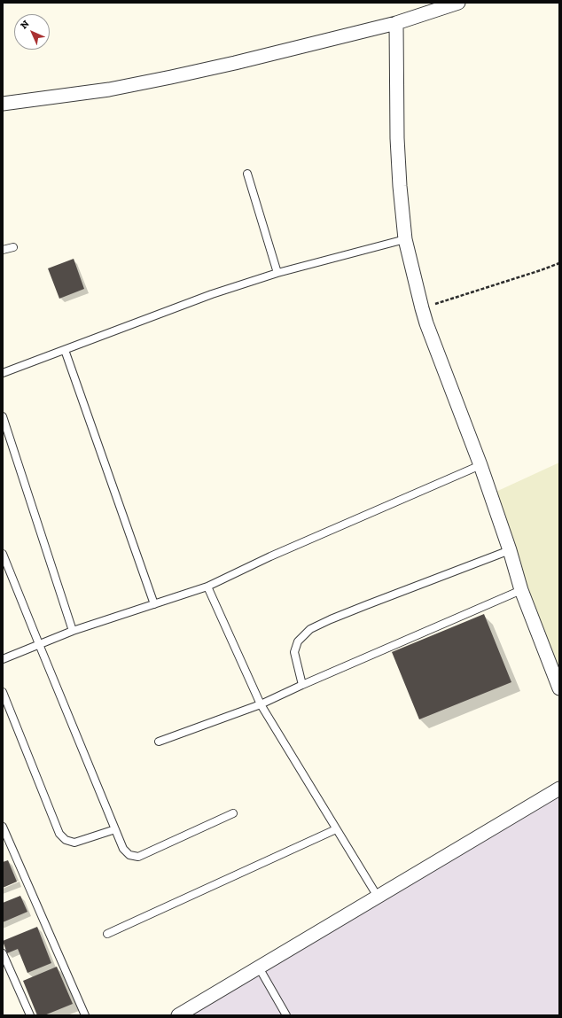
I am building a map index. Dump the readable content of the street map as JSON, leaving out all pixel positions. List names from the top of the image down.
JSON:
{
  "north": "top left"
}
